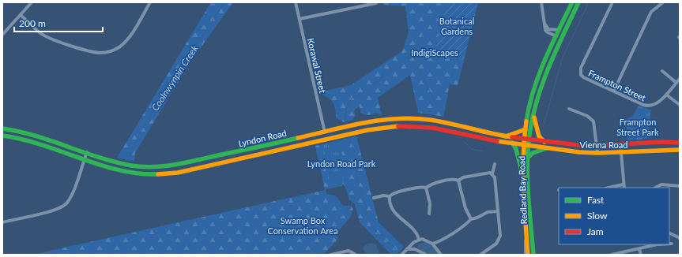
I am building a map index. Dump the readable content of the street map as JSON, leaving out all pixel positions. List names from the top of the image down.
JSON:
{
  "streets": {
    "main road": ["Lyndon Road", "Vienna Road", "Redland Bay Road"],
    "street": ["Korawal Street", "Frampton Street"]
  },
  "crossings": [
    ["Korawal Street", "Lyndon Road"],
    ["Lyndon Road", "Vienna Road"],
    ["Lyndon Road", "Redland Bay Road"],
    ["Vienna Road", "Redland Bay Road"]
  ],
  "water": ["Coolnwynpin Creek"],
  "parks": [
    "Botanical Gardens",
    "IndigiScapes",
    "Frampton Street Park",
    "Lyndon Road Park",
    "Swamp Box Conservation Area"
  ],
  "legend": ["Fast", "Slow", "Jam"],
  "scale_bar": "200 m"
}
